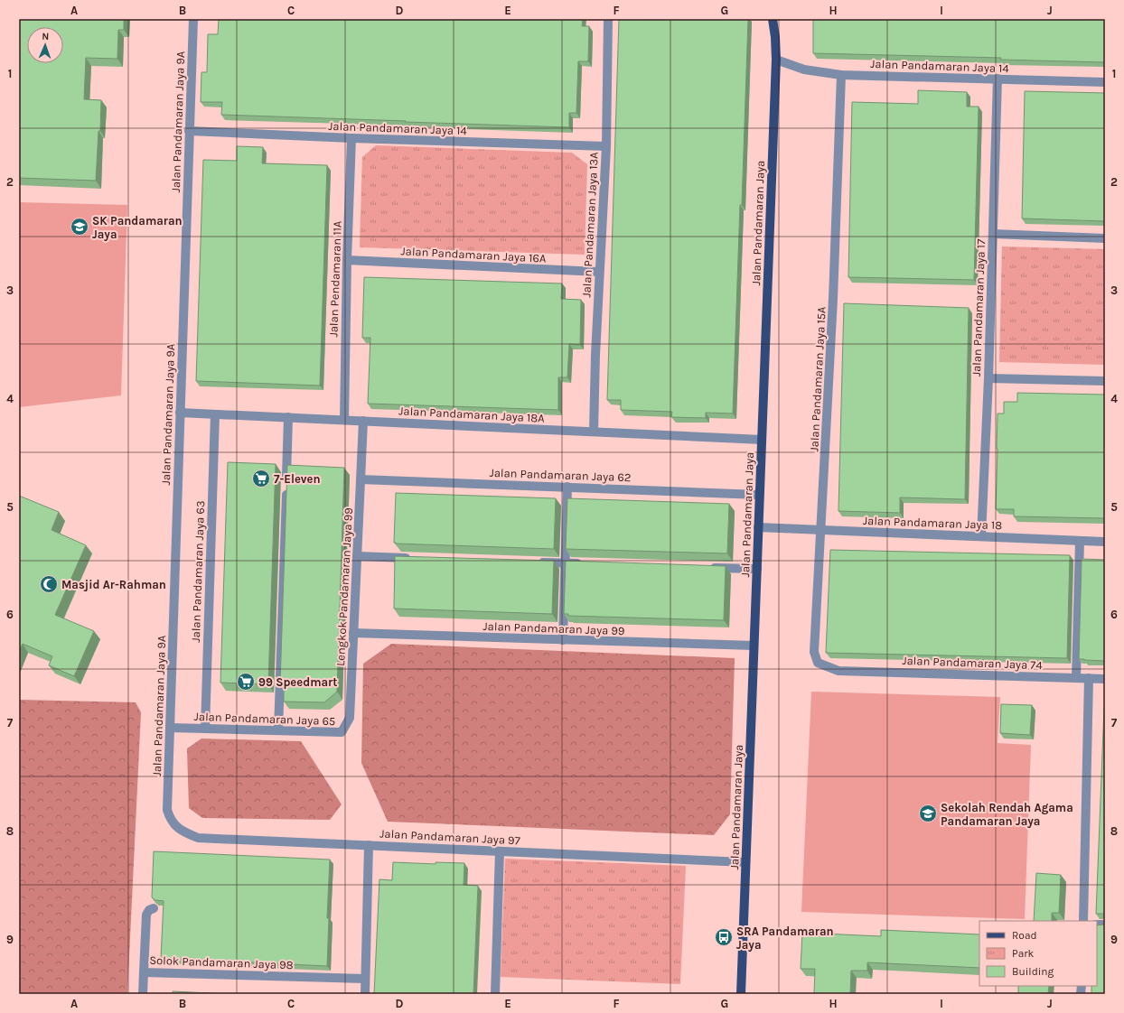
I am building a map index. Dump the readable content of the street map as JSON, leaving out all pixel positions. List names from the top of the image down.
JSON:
{
  "streets": {
    "main road": ["Jalan Pandamaran Jaya"],
    "street": [
      "Jalan Pandamaran Jaya 14",
      "Jalan Pandamaran Jaya 9A",
      "Jalan Pandamaran Jaya 13A",
      "Jalan Pandamaran Jaya 16A",
      "Jalan Pendamaran 11A",
      "Jalan Pandamaran Jaya 17",
      "Jalan Pandamaran Jaya 15A",
      "Jalan Pandamaran Jaya 18A",
      "Jalan Pandamaran Jaya 62",
      "Jalan Pandamaran Jaya 18",
      "Jalan Pandamaran Jaya 63",
      "Lengkok Pandamaran Jaya 99",
      "Jalan Pandamaran Jaya 99",
      "Jalan Pandamaran Jaya 74",
      "Jalan Pandamaran Jaya 65",
      "Jalan Pandamaran Jaya 97",
      "Solok Pandamaran Jaya 98"
    ]
  },
  "crossings": [
    ["Jalan Pandamaran Jaya 14", "Jalan Pandamaran Jaya 9A"],
    ["Jalan Pandamaran Jaya 14", "Jalan Pandamaran Jaya"],
    ["Jalan Pandamaran Jaya 14", "Jalan Pandamaran Jaya 13A"],
    ["Jalan Pandamaran Jaya 14", "Jalan Pendamaran 11A"],
    ["Jalan Pandamaran Jaya 14", "Jalan Pandamaran Jaya 17"],
    ["Jalan Pandamaran Jaya 14", "Jalan Pandamaran Jaya 15A"],
    ["Jalan Pandamaran Jaya 9A", "Jalan Pandamaran Jaya 18A"],
    ["Jalan Pandamaran Jaya 9A", "Jalan Pandamaran Jaya 65"],
    ["Jalan Pandamaran Jaya 9A", "Jalan Pandamaran Jaya 97"],
    ["Jalan Pandamaran Jaya", "Jalan Pandamaran Jaya 18A"],
    ["Jalan Pandamaran Jaya", "Jalan Pandamaran Jaya 62"],
    ["Jalan Pandamaran Jaya", "Jalan Pandamaran Jaya 18"],
    ["Jalan Pandamaran Jaya", "Jalan Pandamaran Jaya 99"],
    ["Jalan Pandamaran Jaya", "Jalan Pandamaran Jaya 97"],
    ["Jalan Pandamaran Jaya 13A", "Jalan Pandamaran Jaya 16A"],
    ["Jalan Pandamaran Jaya 13A", "Jalan Pandamaran Jaya 18A"],
    ["Jalan Pandamaran Jaya 16A", "Jalan Pendamaran 11A"],
    ["Jalan Pendamaran 11A", "Jalan Pandamaran Jaya 18A"],
    ["Jalan Pandamaran Jaya 17", "Jalan Pandamaran Jaya 18"],
    ["Jalan Pandamaran Jaya 15A", "Jalan Pandamaran Jaya 18"],
    ["Jalan Pandamaran Jaya 15A", "Jalan Pandamaran Jaya 74"],
    ["Jalan Pandamaran Jaya 18A", "Jalan Pandamaran Jaya 63"],
    ["Jalan Pandamaran Jaya 18A", "Lengkok Pandamaran Jaya 99"],
    ["Jalan Pandamaran Jaya 62", "Lengkok Pandamaran Jaya 99"],
    ["Jalan Pandamaran Jaya 63", "Jalan Pandamaran Jaya 65"],
    ["Lengkok Pandamaran Jaya 99", "Jalan Pandamaran Jaya 99"],
    ["Lengkok Pandamaran Jaya 99", "Jalan Pandamaran Jaya 65"]
  ],
  "places": {
    "school or university": ["SK Pandamaran Jaya", "Sekolah Rendah Agama Pandamaran Jaya"],
    "supermarket": ["7-Eleven", "99 Speedmart"],
    "mosque": ["Masjid Ar-Rahman"],
    "bus stop": ["SRA Pandamaran Jaya"]
  },
  "legend": ["Road", "Park", "Building"],
  "north": "top",
  "grid": {
    "columns": [
      "A",
      "B",
      "C",
      "D",
      "E",
      "F",
      "G",
      "H",
      "I",
      "J"
    ],
    "rows": [
      "1",
      "2",
      "3",
      "4",
      "5",
      "6",
      "7",
      "8",
      "9"
    ]
  }
}
